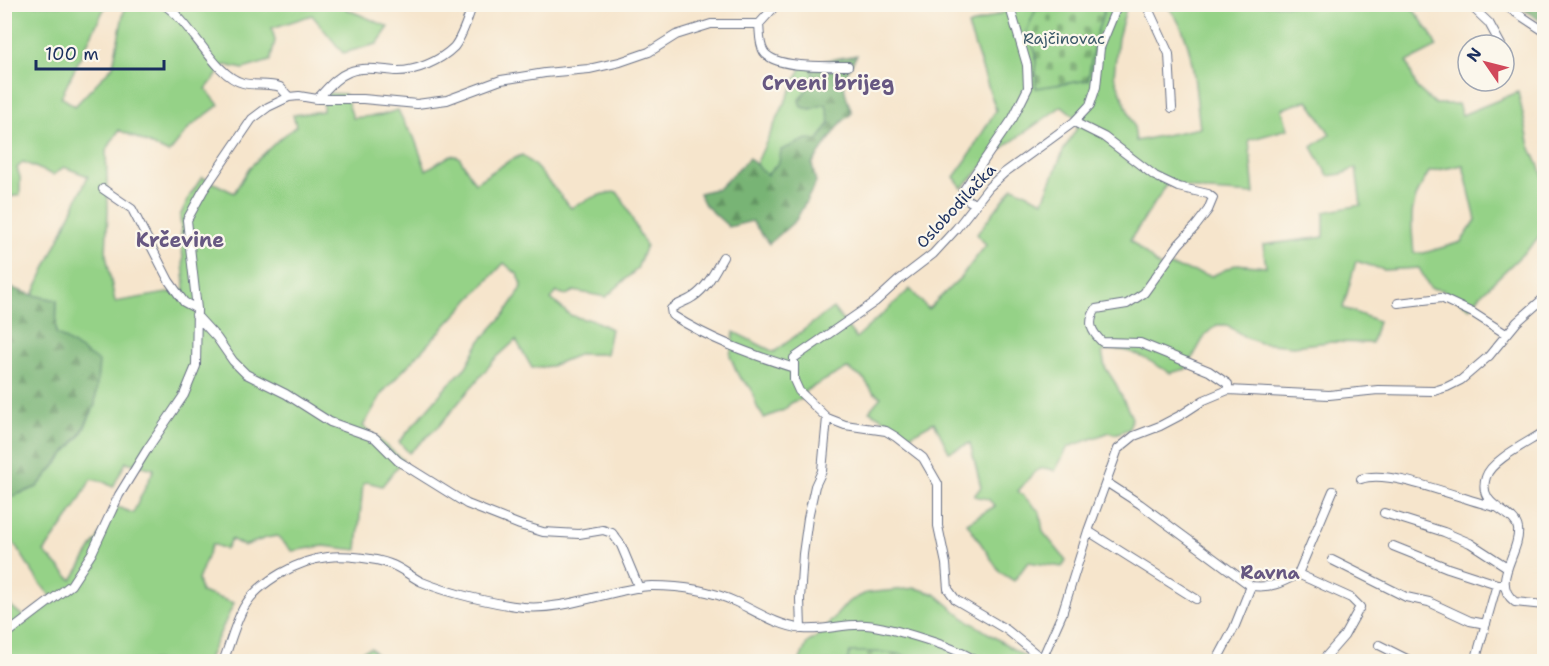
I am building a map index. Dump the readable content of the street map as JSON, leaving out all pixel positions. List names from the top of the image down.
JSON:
{
  "streets": {
    "street": ["Oslobodilačka"]
  },
  "districts": ["Crveni brijeg", "Krčevine", "Ravna"],
  "parks": ["Rajčinovac"],
  "scale_bar": "100 m",
  "north": "top left"
}
